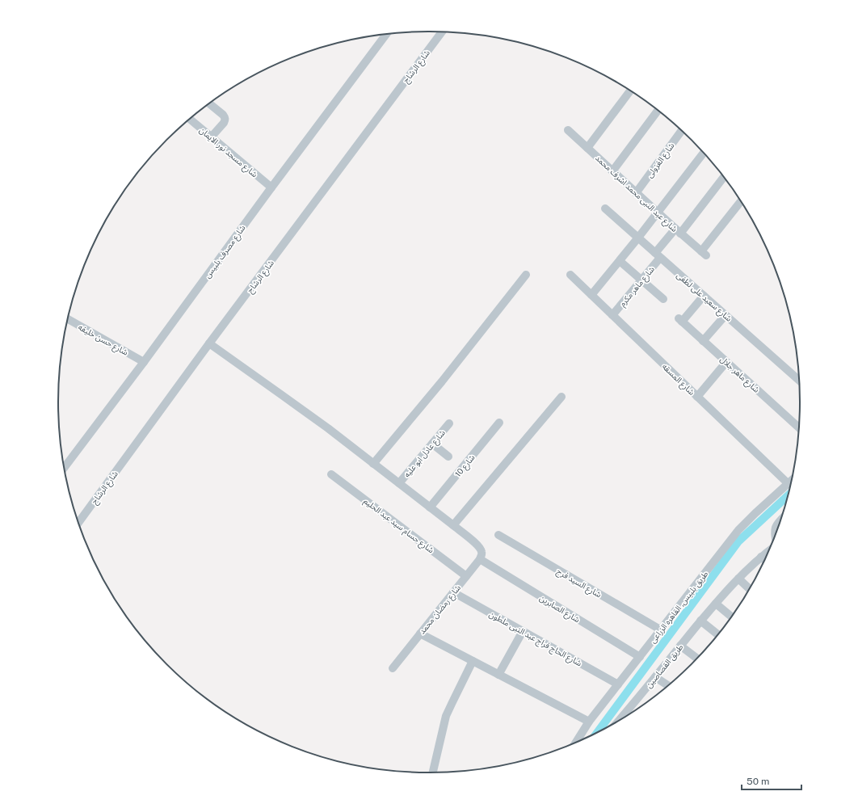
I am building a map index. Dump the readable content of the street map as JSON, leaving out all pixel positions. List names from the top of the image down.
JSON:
{
  "streets": {
    "street": [
      "شارع الرشاح",
      "شارع مسجد نور الايمان",
      "شارع الغزولى",
      "شارع عبد النبى محمد اشرف محمد",
      "شارع مصرف بلبيس",
      "شارع ماهر مكرم",
      "شارع سعيد على لطفى",
      "شارع حسن خليفه",
      "شارع ماهر جلال",
      "شارع المسقه",
      "شارع عادل ابو عليه",
      "شارع 10",
      "شارع حسام سيد عبد الحليم",
      "شارع السيد فرج",
      "طريق بلبيس, القاهره الزراعى",
      "شارع الصابرين",
      "شارع رمضان محمد",
      "شارع الحاج فراج عبد النبى ملطون",
      "طريق القصاصين"
    ]
  },
  "crossings": [
    ["شارع مسجد نور الايمان", "شارع مصرف بلبيس"],
    ["شارع الغزولى", "شارع عبد النبى محمد اشرف محمد"],
    ["شارع عبد النبى محمد اشرف محمد", "شارع ماهر مكرم"],
    ["شارع مصرف بلبيس", "شارع حسن خليفه"],
    ["شارع ماهر مكرم", "شارع سعيد على لطفى"],
    ["شارع ماهر مكرم", "شارع المسقه"],
    ["شارع سعيد على لطفى", "شارع ماهر جلال"],
    ["شارع المسقه", "طريق بلبيس, القاهره الزراعى"],
    ["شارع حسام سيد عبد الحليم", "شارع رمضان محمد"],
    ["شارع السيد فرج", "طريق بلبيس, القاهره الزراعى"],
    ["طريق بلبيس, القاهره الزراعى", "شارع الصابرين"],
    ["طريق بلبيس, القاهره الزراعى", "شارع الحاج فراج عبد النبى ملطون"],
    ["شارع الصابرين", "شارع رمضان محمد"],
    ["شارع رمضان محمد", "شارع الحاج فراج عبد النبى ملطون"]
  ],
  "scale_bar": "50 m"
}
